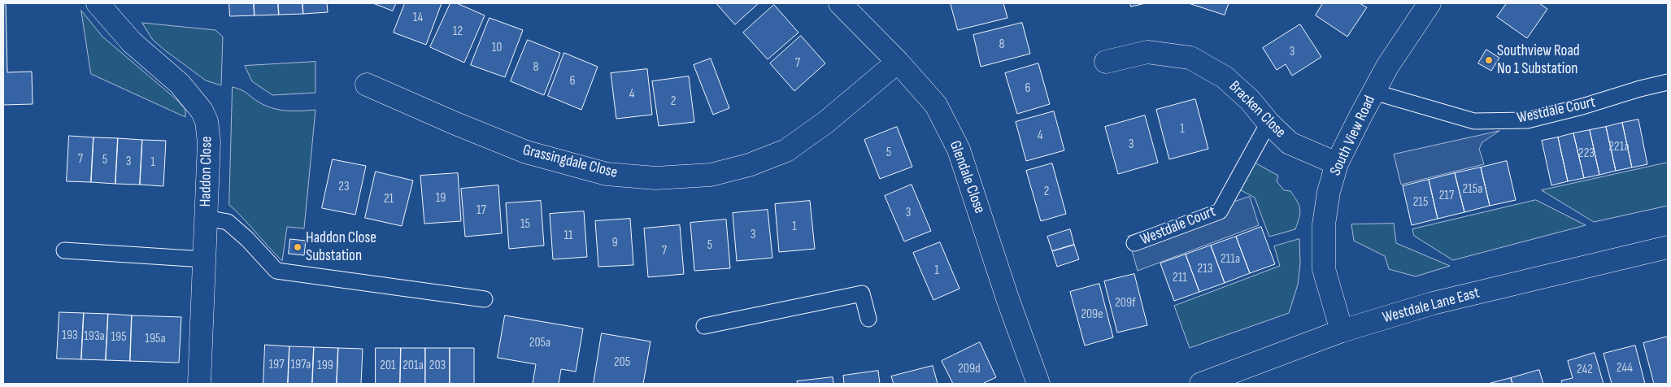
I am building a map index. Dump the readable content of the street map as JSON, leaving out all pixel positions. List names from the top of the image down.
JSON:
{
  "streets": {
    "street": [
      "Bracken Close",
      "South View Road",
      "Grassingdale Close",
      "Haddon Close",
      "Glendale Close",
      "Westdale Lane East"
    ],
    "lane": ["Westdale Court"]
  },
  "crossings": [
    ["Bracken Close", "Westdale Court"],
    ["Bracken Close", "South View Road"],
    ["Westdale Court", "South View Road"],
    ["South View Road", "Westdale Lane East"],
    ["Grassingdale Close", "Glendale Close"]
  ],
  "places": ["Southview Road No 1 Substation", "Haddon Close Substation"],
  "house_numbers": [
    "14",
    "12",
    "8",
    "10",
    "3",
    "7",
    "8",
    "6",
    "6",
    "4",
    "2",
    "1",
    "4",
    "3",
    "221a",
    "5",
    "223",
    "7",
    "5",
    "3",
    "1",
    "23",
    "215a",
    "2",
    "217",
    "19",
    "21",
    "215",
    "17",
    "3",
    "15",
    "1",
    "3",
    "11",
    "9",
    "5",
    "7",
    "211a",
    "213",
    "1",
    "211",
    "209f",
    "209e",
    "193",
    "193a",
    "195",
    "195a",
    "205a",
    "205",
    "197",
    "197a",
    "199",
    "201",
    "201a",
    "203",
    "244",
    "209d",
    "242"
  ]
}
